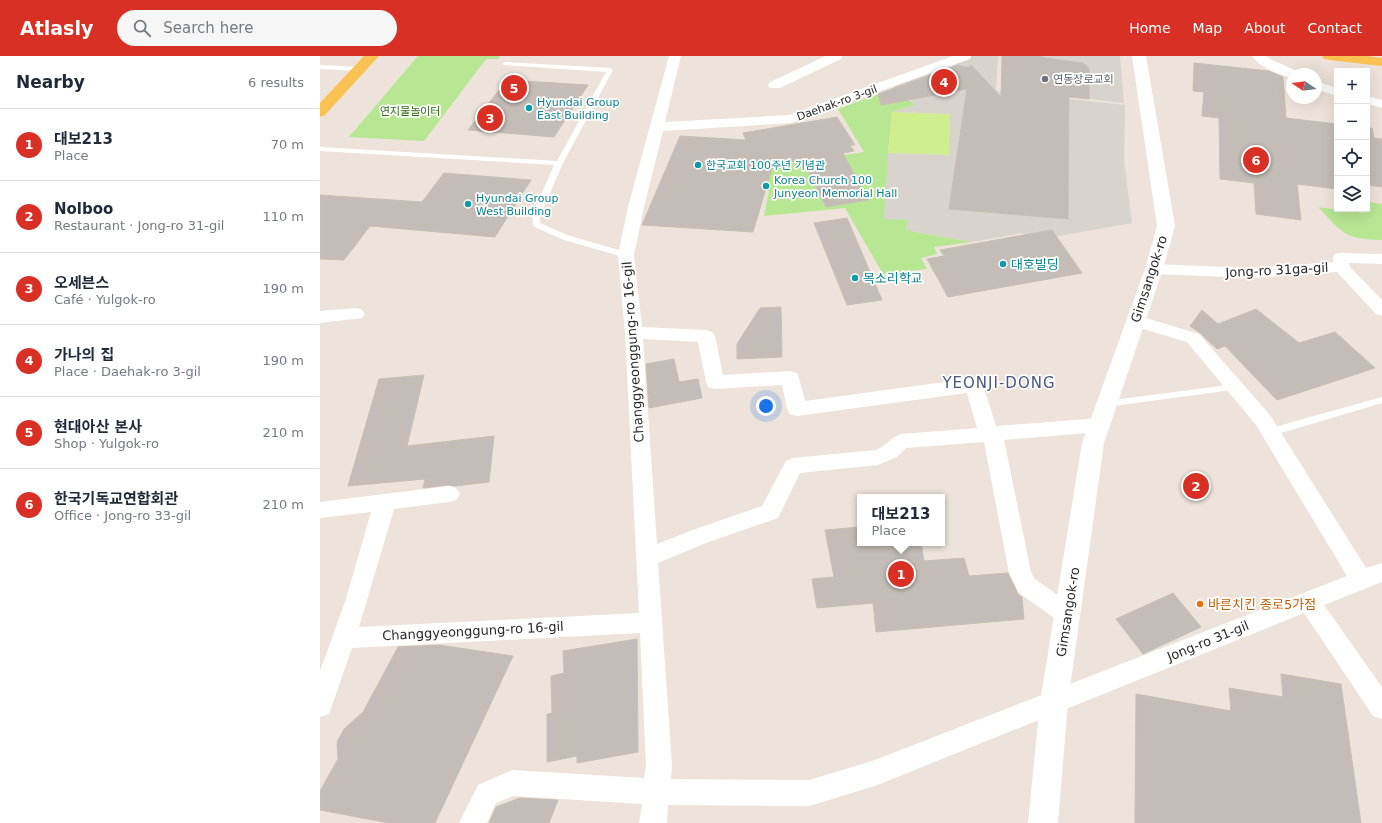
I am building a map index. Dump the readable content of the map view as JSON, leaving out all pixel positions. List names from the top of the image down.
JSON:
{
  "streets": {
    "street": [
      "Daehak-ro 3-gil",
      "Jong-ro 31ga-gil",
      "Gimsangok-ro",
      "Changgyeonggung-ro 16-gil",
      "Jong-ro 31-gil"
    ]
  },
  "crossings": [
    ["Daehak-ro 3-gil", "Changgyeonggung-ro 16-gil"],
    ["Jong-ro 31ga-gil", "Gimsangok-ro"],
    ["Gimsangok-ro", "Jong-ro 31-gil"]
  ],
  "districts": ["YEONJI-DONG"],
  "parks": ["연지물놀이터"],
  "places": [
    "연동장로교회",
    "Hyundai Group East Building",
    "한국교회 100주년 기념관",
    "Korea Church 100 Junyeon Memorial Hall",
    "Hyundai Group West Building",
    "대호빌딩",
    "목소리학교",
    "바른치킨 종로5가점"
  ],
  "north": "left",
  "page": {
    "header": "Atlasly",
    "search": "Search here",
    "nav": [
      "Home",
      "Map",
      "About",
      "Contact"
    ],
    "heading": ["Nearby", "6 results"],
    "pins": [
      "4",
      "5",
      "3",
      "6",
      "2",
      "1"
    ],
    "map_buttons": ["+", "−"],
    "list": [
      {
        "mark": "1",
        "name": "대보213",
        "note": "Place",
        "value": "70 m"
      },
      {
        "mark": "2",
        "name": "Nolboo",
        "note": "Restaurant · Jong-ro 31-gil",
        "value": "110 m"
      },
      {
        "mark": "3",
        "name": "오세븐스",
        "note": "Café · Yulgok-ro",
        "value": "190 m"
      },
      {
        "mark": "4",
        "name": "가나의 집",
        "note": "Place · Daehak-ro 3-gil",
        "value": "190 m"
      },
      {
        "mark": "5",
        "name": "현대아산 본사",
        "note": "Shop · Yulgok-ro",
        "value": "210 m"
      },
      {
        "mark": "6",
        "name": "한국기독교연합회관",
        "note": "Office · Jong-ro 33-gil",
        "value": "210 m"
      }
    ],
    "popup": ["대보213", "Place"]
  }
}
